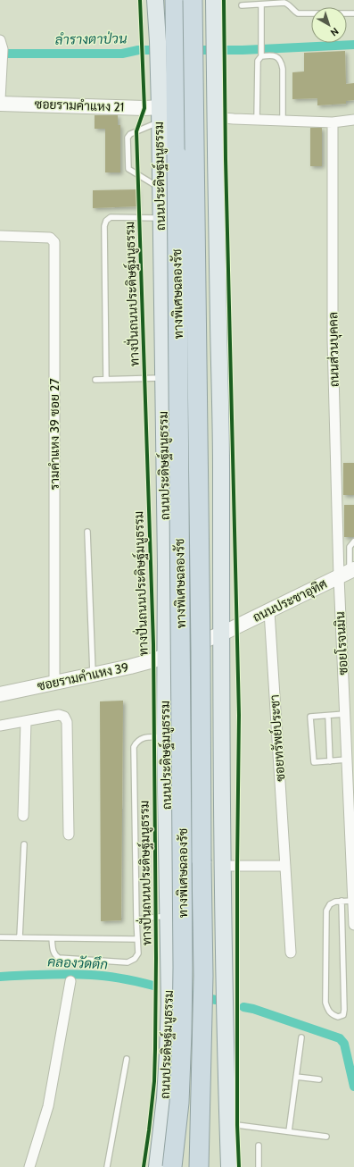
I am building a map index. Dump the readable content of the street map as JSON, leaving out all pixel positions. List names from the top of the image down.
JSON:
{
  "streets": {
    "highway": ["ทางพิเศษฉลองรัช"],
    "main road": [
      "ซอยรามคำแหง 21",
      "ถนนประดิษฐ์มนูธรรม",
      "ถนนประชาอุทิศ",
      "ซอยรามคำแหง 39"
    ],
    "street": [
      "ถนนส่วนบุคคล",
      "รามคำแหง 39 ซอย 27",
      "ซอยโรจนมิน",
      "ซอยทรัพย์ประชา"
    ],
    "cycle path": ["ทางปั่นถนนประดิษฐ์มนูธรรม"]
  },
  "crossings": [
    ["ซอยรามคำแหง 21", "ถนนประดิษฐ์มนูธรรม"],
    ["ถนนประดิษฐ์มนูธรรม", "ถนนประชาอุทิศ"],
    ["ถนนประดิษฐ์มนูธรรม", "ซอยรามคำแหง 39"],
    ["ถนนส่วนบุคคล", "ถนนประชาอุทิศ"],
    ["ถนนส่วนบุคคล", "ซอยโรจนมิน"],
    ["รามคำแหง 39 ซอย 27", "ซอยรามคำแหง 39"],
    ["ถนนประชาอุทิศ", "ซอยโรจนมิน"],
    ["ถนนประชาอุทิศ", "ซอยรามคำแหง 39"],
    ["ถนนประชาอุทิศ", "ซอยทรัพย์ประชา"]
  ],
  "water": ["ลำรางตาป่วน", "คลองวัดตึก"],
  "north": "bottom right"
}
